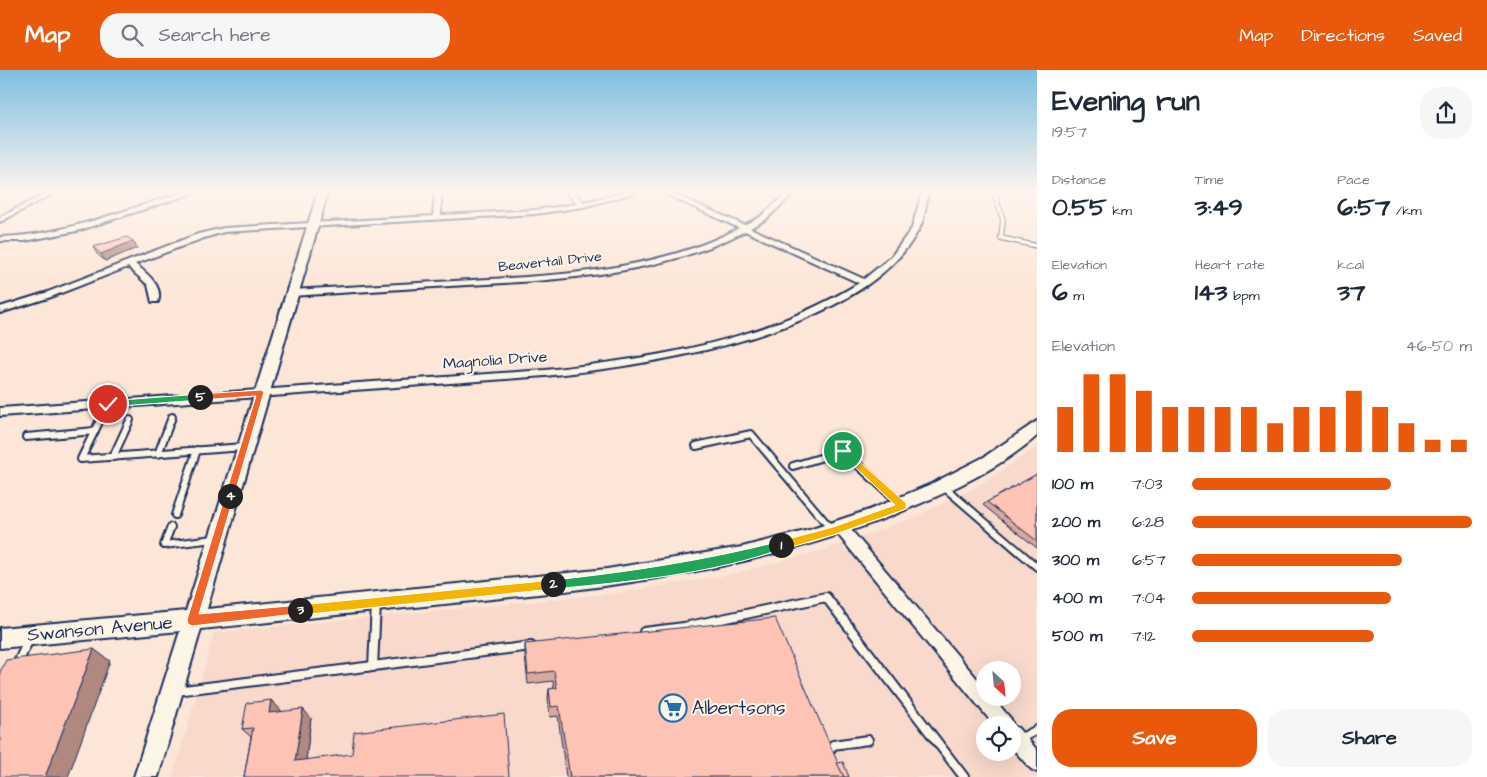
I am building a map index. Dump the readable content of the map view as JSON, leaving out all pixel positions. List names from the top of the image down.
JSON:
{
  "streets": {
    "street": ["Beavertail Drive", "Magnolia Drive", "Swanson Avenue"]
  },
  "places": {
    "supermarket": ["Albertsons"]
  },
  "north": "bottom right",
  "page": {
    "header": "Map",
    "search": "Search here",
    "nav": ["Map", "Directions", "Saved"],
    "heading": ["Evening run", "19:57"],
    "stats": [
      ["Distance", "0.55 km"],
      ["Time", "3:49"],
      ["Pace", "6:57 /km"],
      ["Elevation", "6 m"],
      ["Heart rate", "143 bpm"],
      ["kcal", "37"]
    ],
    "chart": ["Elevation", "46–50 m"],
    "pins": [
      "5",
      "4",
      "1",
      "2",
      "3"
    ],
    "list": [
      {
        "name": "100 m",
        "note": "7:03"
      },
      {
        "name": "200 m",
        "note": "6:28"
      },
      {
        "name": "300 m",
        "note": "6:57"
      },
      {
        "name": "400 m",
        "note": "7:04"
      },
      {
        "name": "500 m",
        "note": "7:12"
      }
    ],
    "buttons": ["Save", "Share"]
  }
}
